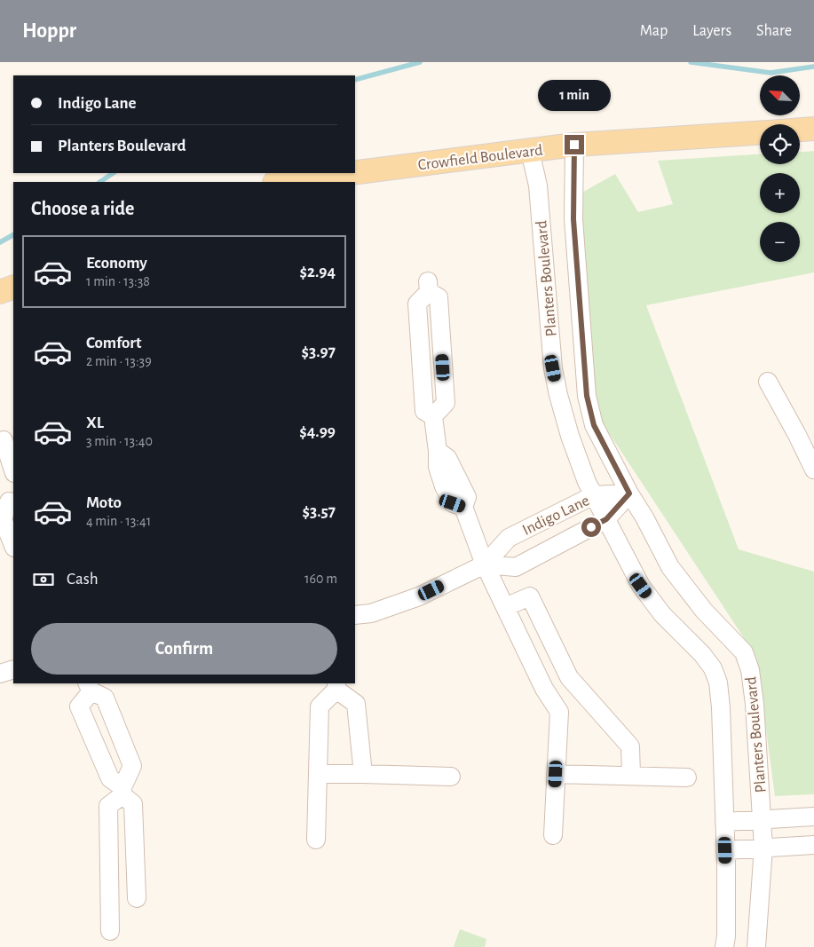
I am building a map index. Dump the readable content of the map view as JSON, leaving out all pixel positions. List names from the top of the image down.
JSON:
{
  "streets": {
    "main road": ["Crowfield Boulevard"],
    "street": ["Planters Boulevard", "Indigo Lane"]
  },
  "crossings": [
    ["Crowfield Boulevard", "Planters Boulevard"],
    ["Planters Boulevard", "Indigo Lane"]
  ],
  "north": "top left",
  "page": {
    "header": "Hoppr",
    "nav": ["Map", "Layers", "Share"],
    "map_buttons": ["+", "−"],
    "banner": ["Indigo Lane", "Planters Boulevard"],
    "bubble": "1 min",
    "heading": "Choose a ride",
    "list": [
      {
        "name": "Economy",
        "note": "1 min · 13:38",
        "value": "$2.94"
      },
      {
        "name": "Comfort",
        "note": "2 min · 13:39",
        "value": "$3.97"
      },
      {
        "name": "XL",
        "note": "3 min · 13:40",
        "value": "$4.99"
      },
      {
        "name": "Moto",
        "note": "4 min · 13:41",
        "value": "$3.57"
      }
    ],
    "pay": ["Cash", "160 m"],
    "buttons": "Confirm"
  }
}
